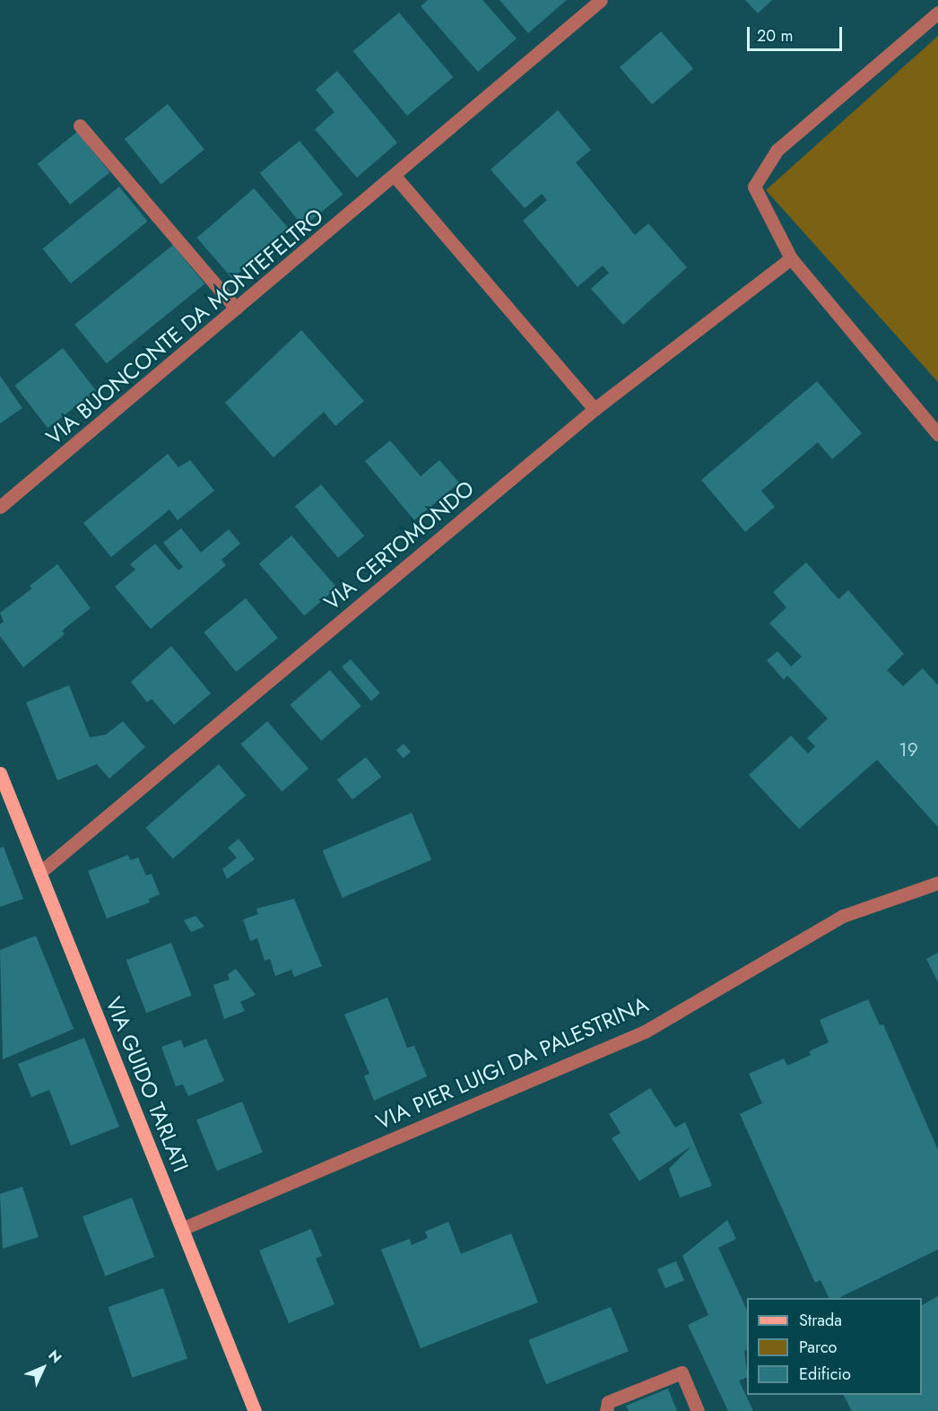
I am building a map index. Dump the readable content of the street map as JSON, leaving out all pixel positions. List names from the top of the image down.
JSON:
{
  "streets": {
    "main road": ["VIA GUIDO TARLATI"],
    "street": ["VIA BUONCONTE DA MONTEFELTRO", "VIA CERTOMONDO", "VIA PIER LUIGI DA PALESTRINA"]
  },
  "crossings": [
    ["VIA CERTOMONDO", "VIA GUIDO TARLATI"],
    ["VIA PIER LUIGI DA PALESTRINA", "VIA GUIDO TARLATI"]
  ],
  "house_numbers": ["19"],
  "legend": ["Strada", "Parco", "Edificio"],
  "scale_bar": "20 m",
  "north": "top right"
}
